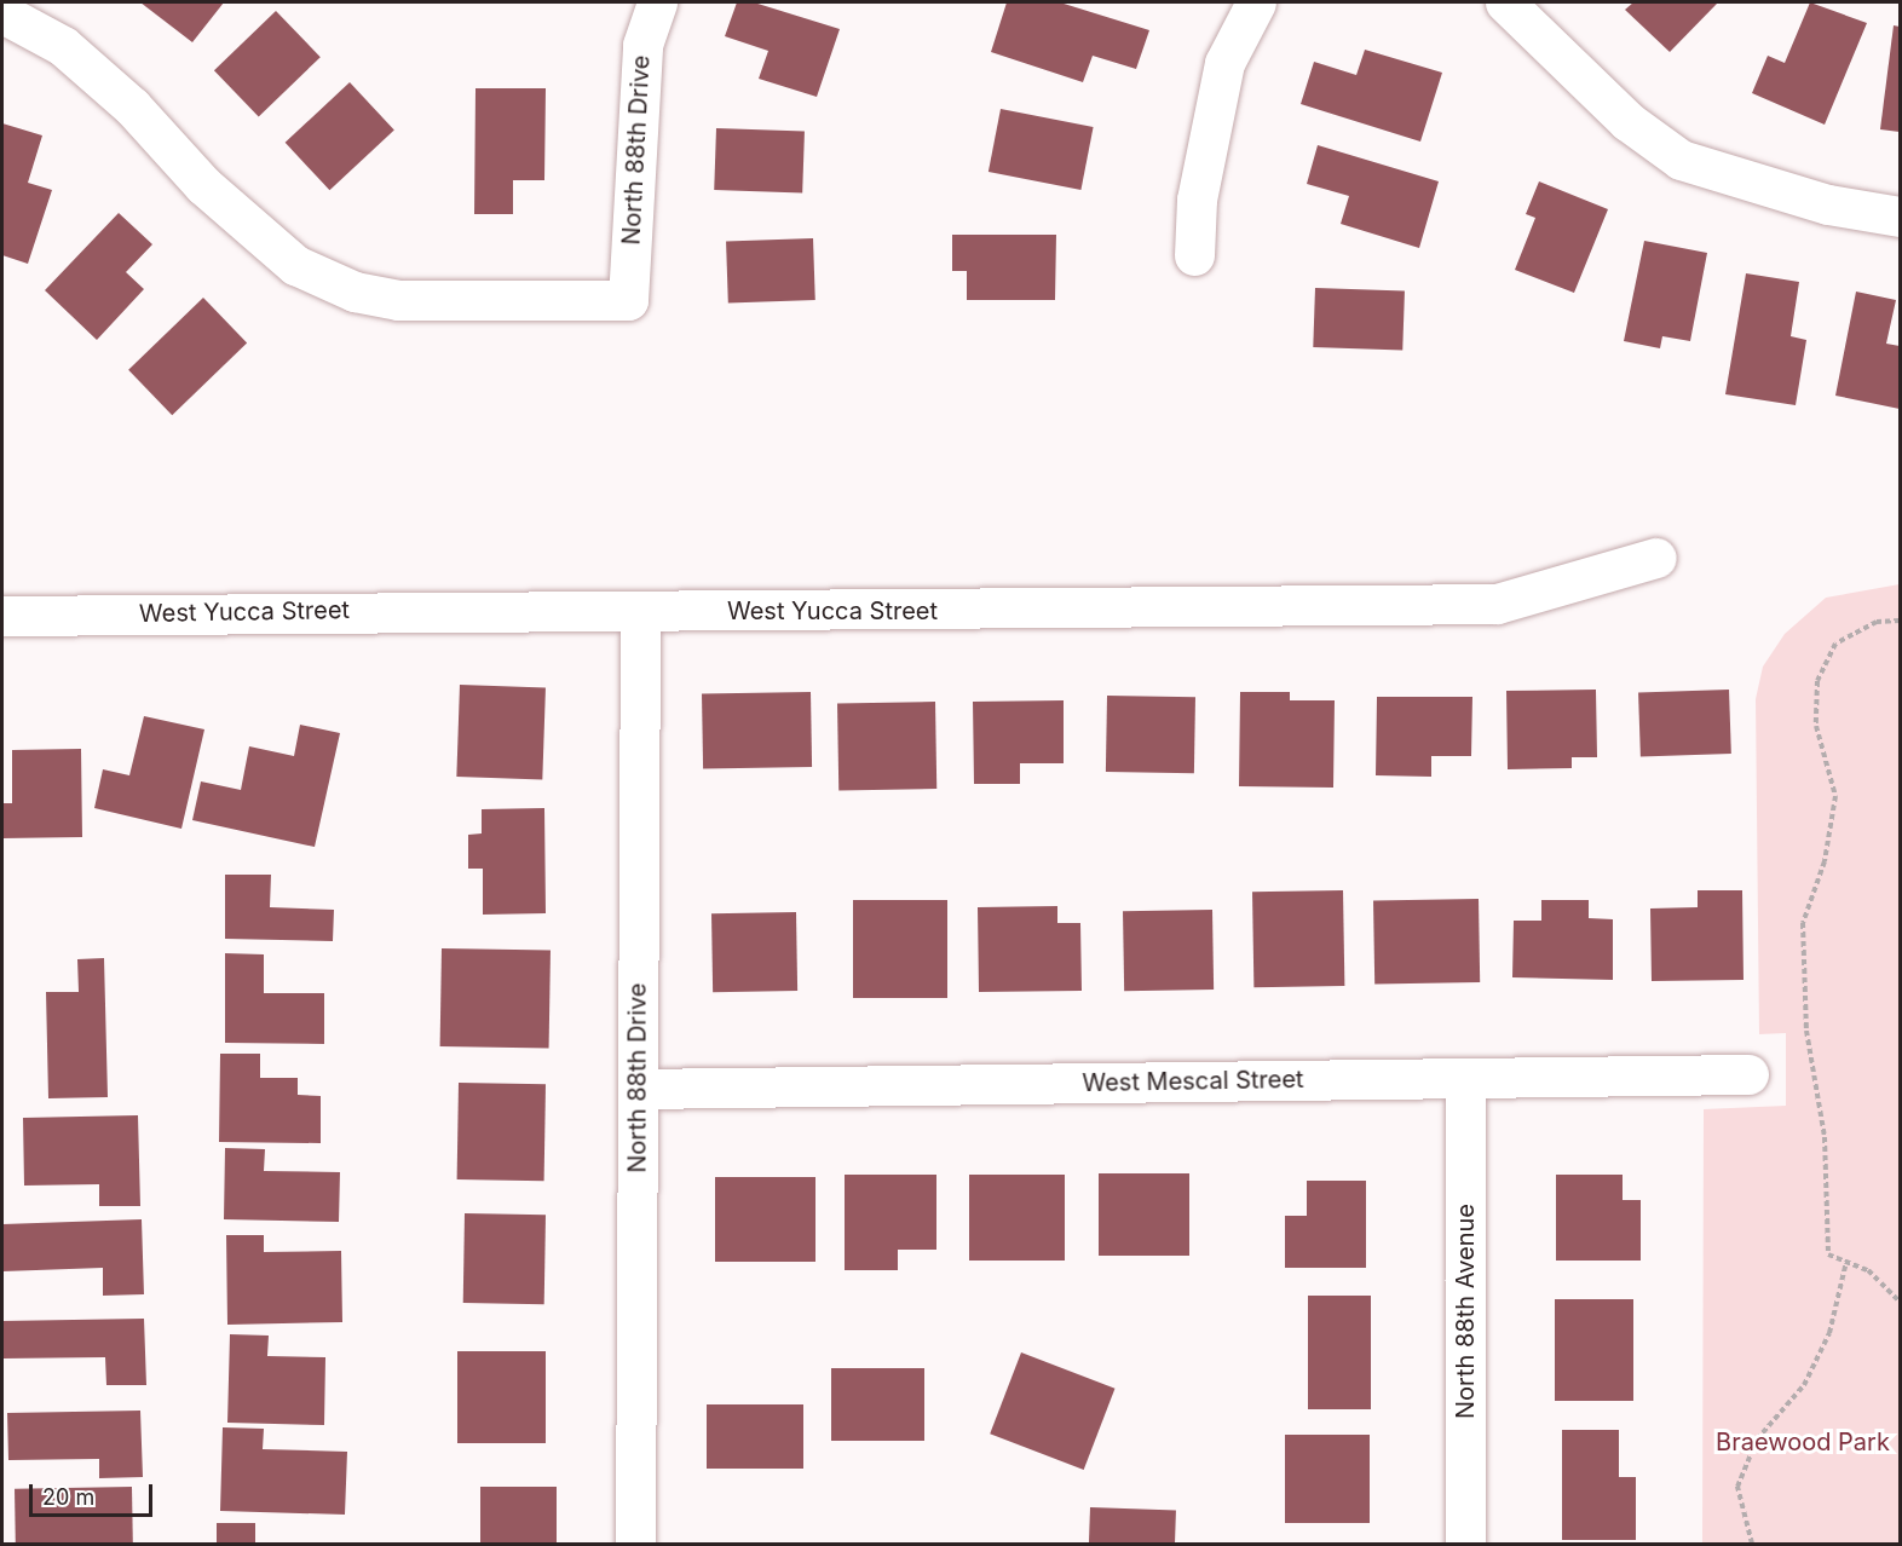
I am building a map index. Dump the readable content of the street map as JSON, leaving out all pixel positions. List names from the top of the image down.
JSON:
{
  "streets": {
    "street": [
      "North 88th Drive",
      "West Yucca Street",
      "West Mescal Street",
      "North 88th Avenue"
    ]
  },
  "crossings": [
    ["North 88th Drive", "West Yucca Street"],
    ["North 88th Drive", "West Mescal Street"],
    ["West Mescal Street", "North 88th Avenue"]
  ],
  "parks": ["Braewood Park"],
  "scale_bar": "20 m"
}
